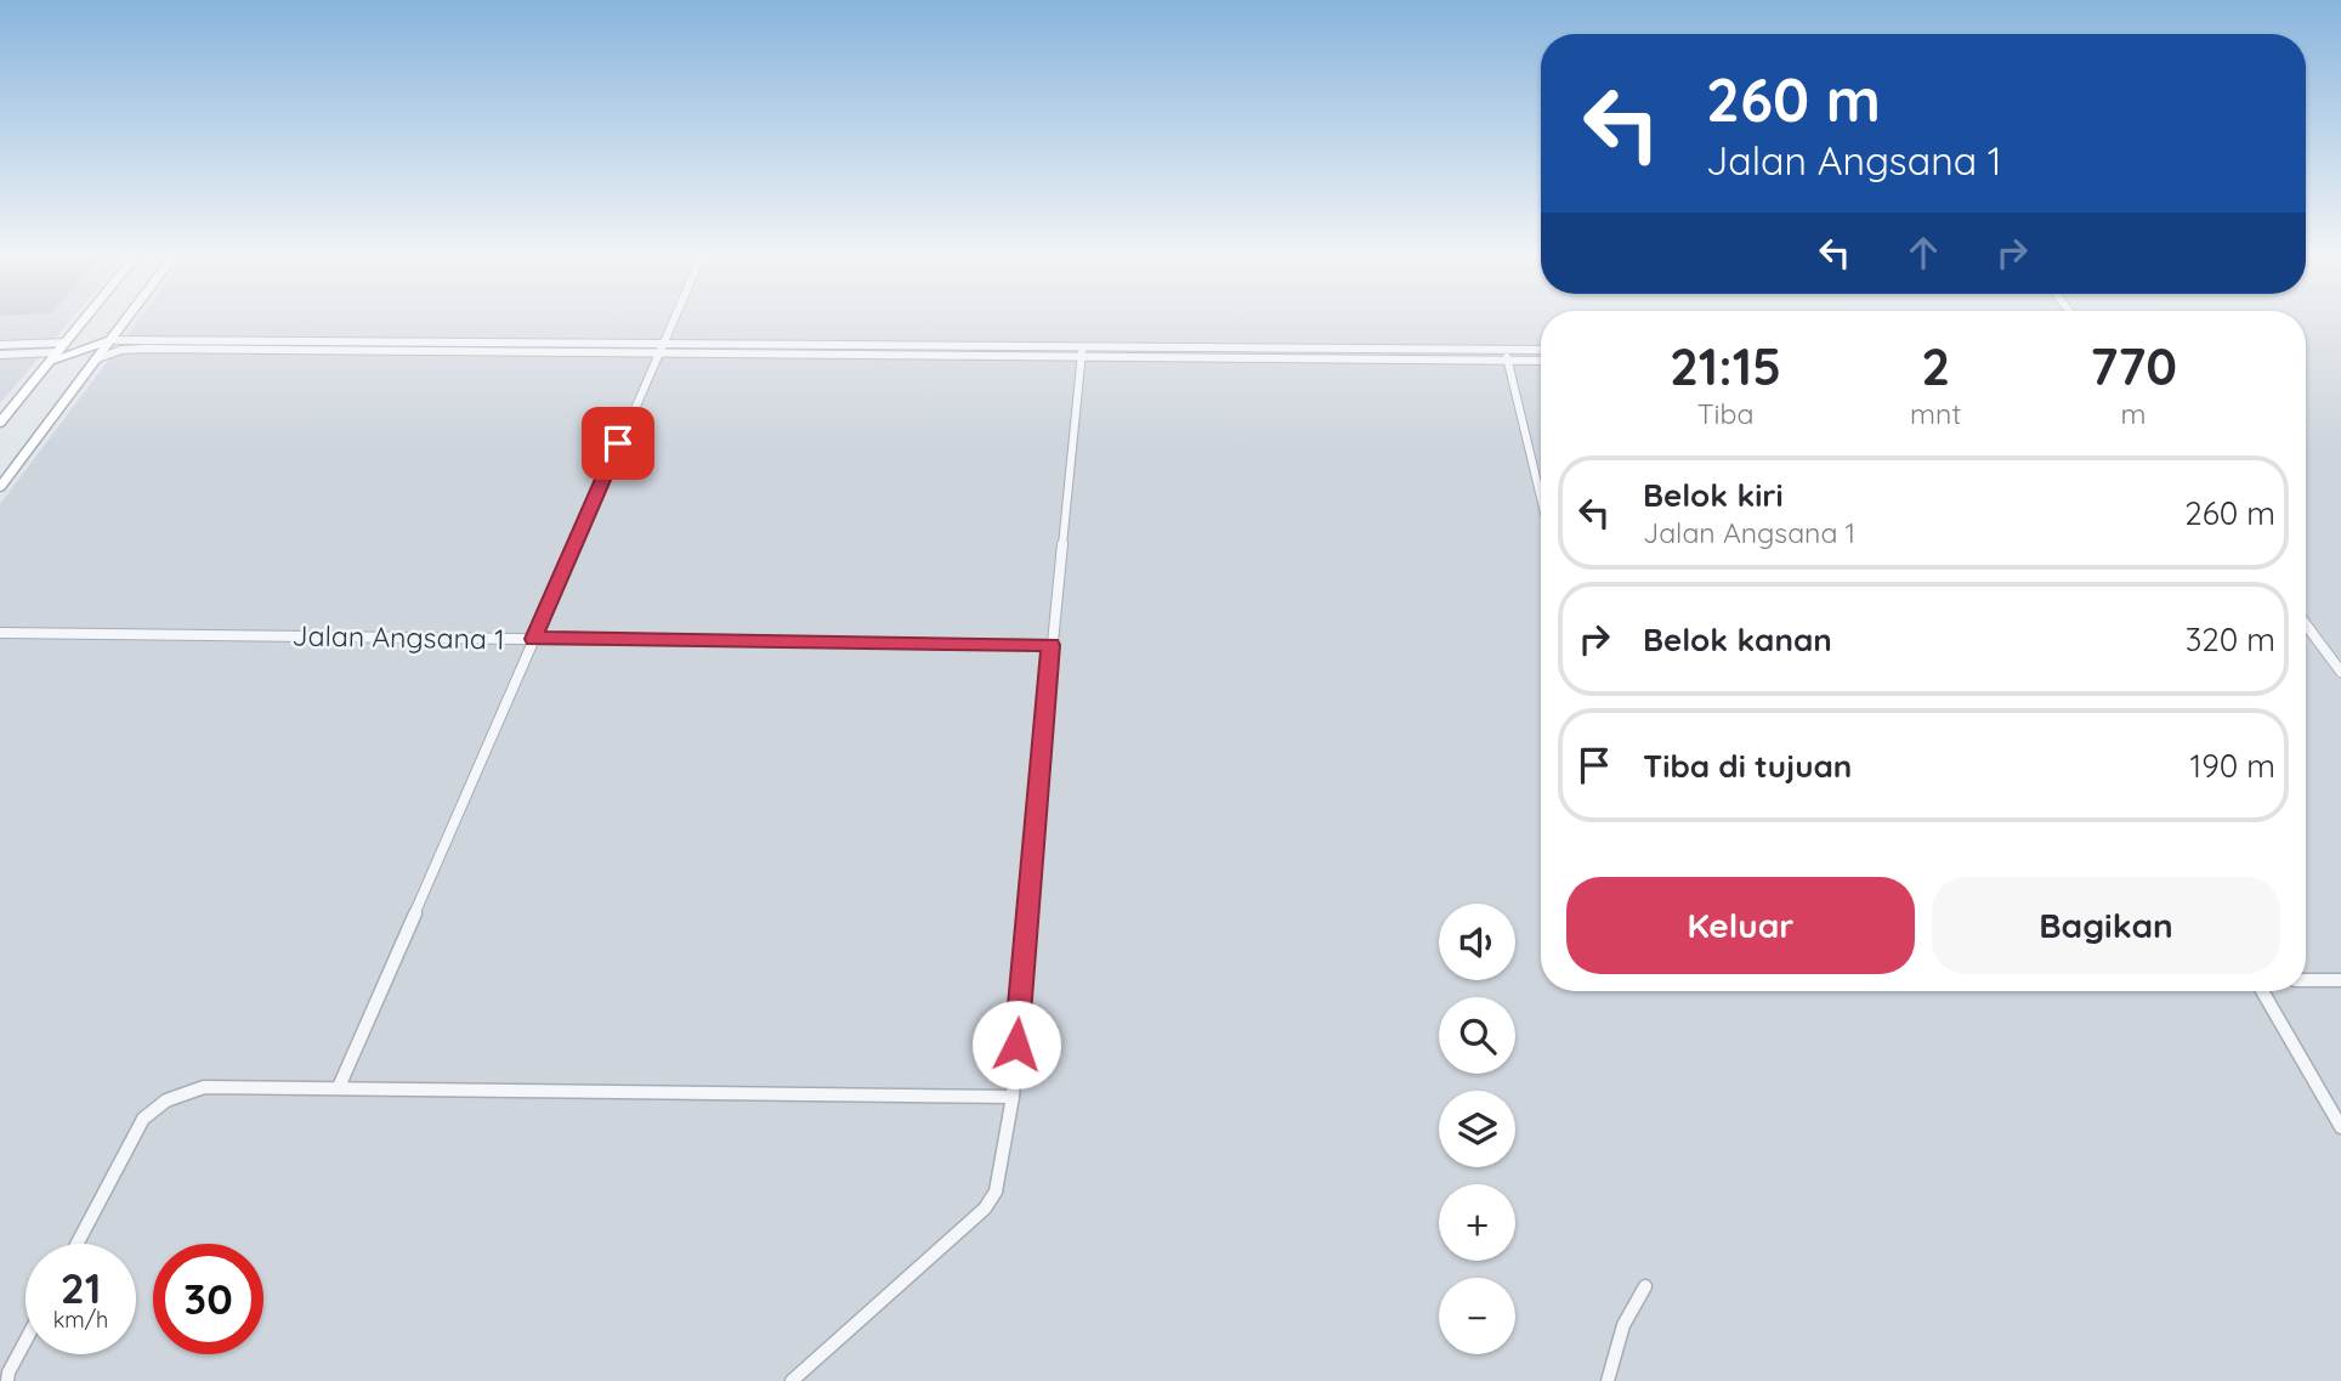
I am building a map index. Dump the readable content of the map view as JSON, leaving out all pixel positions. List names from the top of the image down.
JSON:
{
  "streets": {
    "street": ["Jalan Angsana 1"]
  },
  "page": {
    "turn": ["260 m", "Jalan Angsana 1"],
    "eta": [
      "21:15",
      "Tiba",
      "2",
      "mnt",
      "770",
      "m"
    ],
    "list": [
      {
        "name": "Belok kiri",
        "note": "Jalan Angsana 1",
        "value": "260 m"
      },
      {
        "name": "Belok kanan",
        "value": "320 m"
      },
      {
        "name": "Tiba di tujuan",
        "value": "190 m"
      }
    ],
    "buttons": ["Keluar", "Bagikan"],
    "map_buttons": ["+", "−"],
    "speed": "21 km/h",
    "limit": "30"
  }
}
